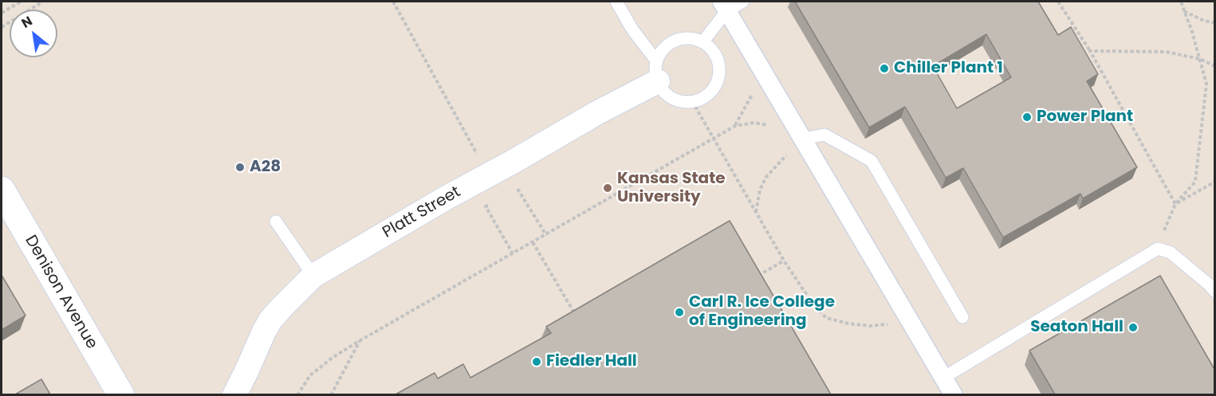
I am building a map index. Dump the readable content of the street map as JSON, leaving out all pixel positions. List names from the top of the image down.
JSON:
{
  "streets": {
    "street": ["Platt Street", "Denison Avenue"]
  },
  "places": [
    "Chiller Plant 1",
    "Power Plant",
    "A28",
    "Kansas State University",
    "Carl R. Ice College of Engineering",
    "Seaton Hall",
    "Fiedler Hall"
  ],
  "north": "top left"
}
